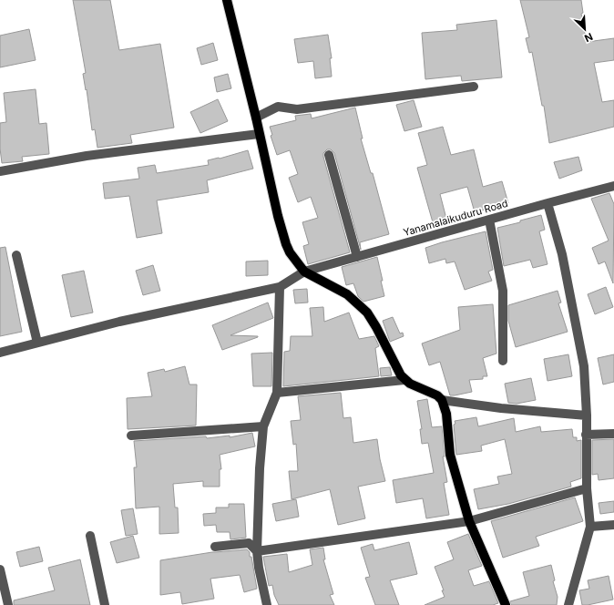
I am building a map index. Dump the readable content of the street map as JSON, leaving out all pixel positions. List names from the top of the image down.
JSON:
{
  "streets": {
    "street": ["Yanamalaikuduru Road"]
  },
  "north": "bottom right"
}
